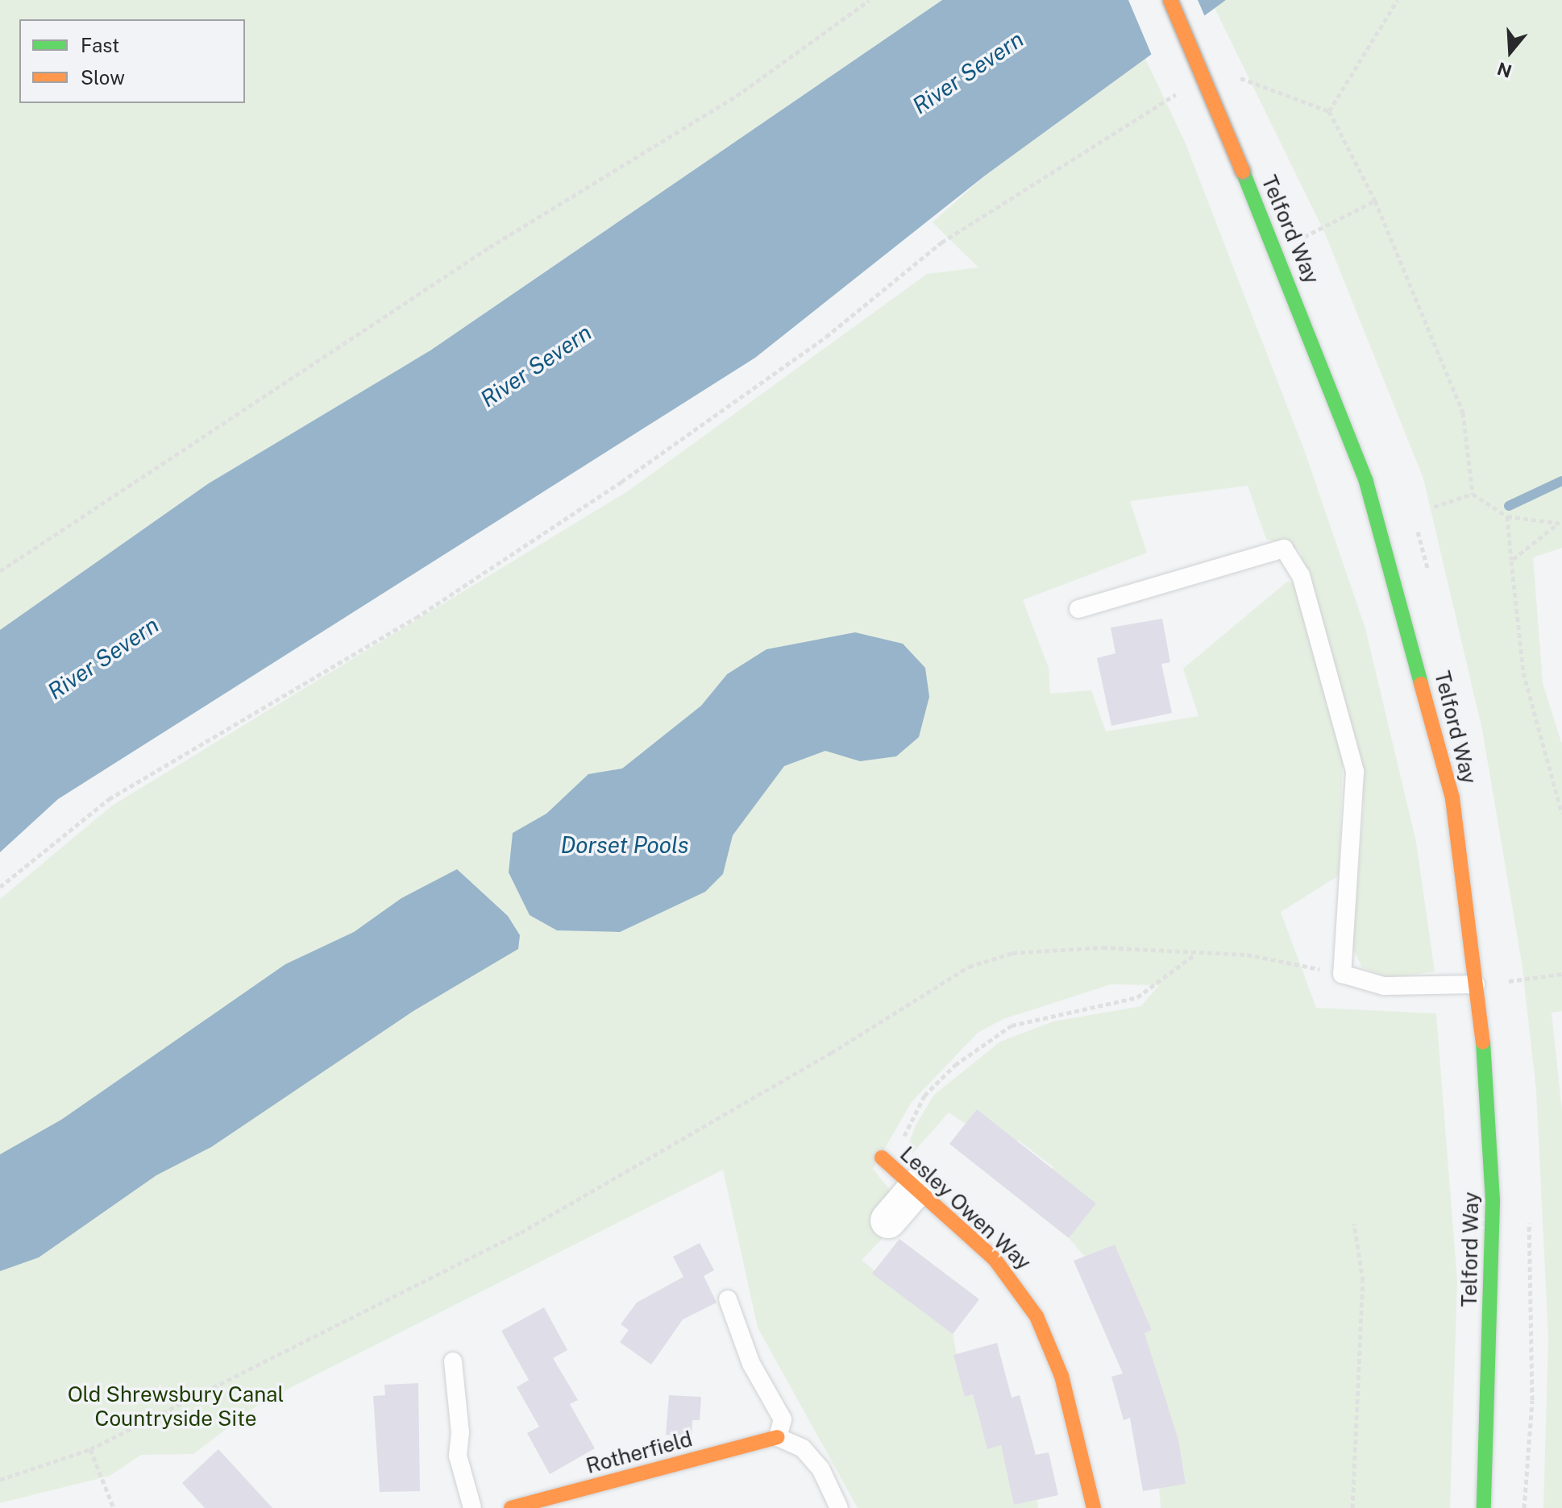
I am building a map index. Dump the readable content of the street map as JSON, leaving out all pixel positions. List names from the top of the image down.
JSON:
{
  "streets": {
    "main road": ["Telford Way", "Lesley Owen Way", "Rotherfield"]
  },
  "water": ["River Severn", "Dorset Pools"],
  "parks": ["Old Shrewsbury Canal Countryside Site"],
  "legend": ["Fast", "Slow"],
  "north": "bottom"
}
